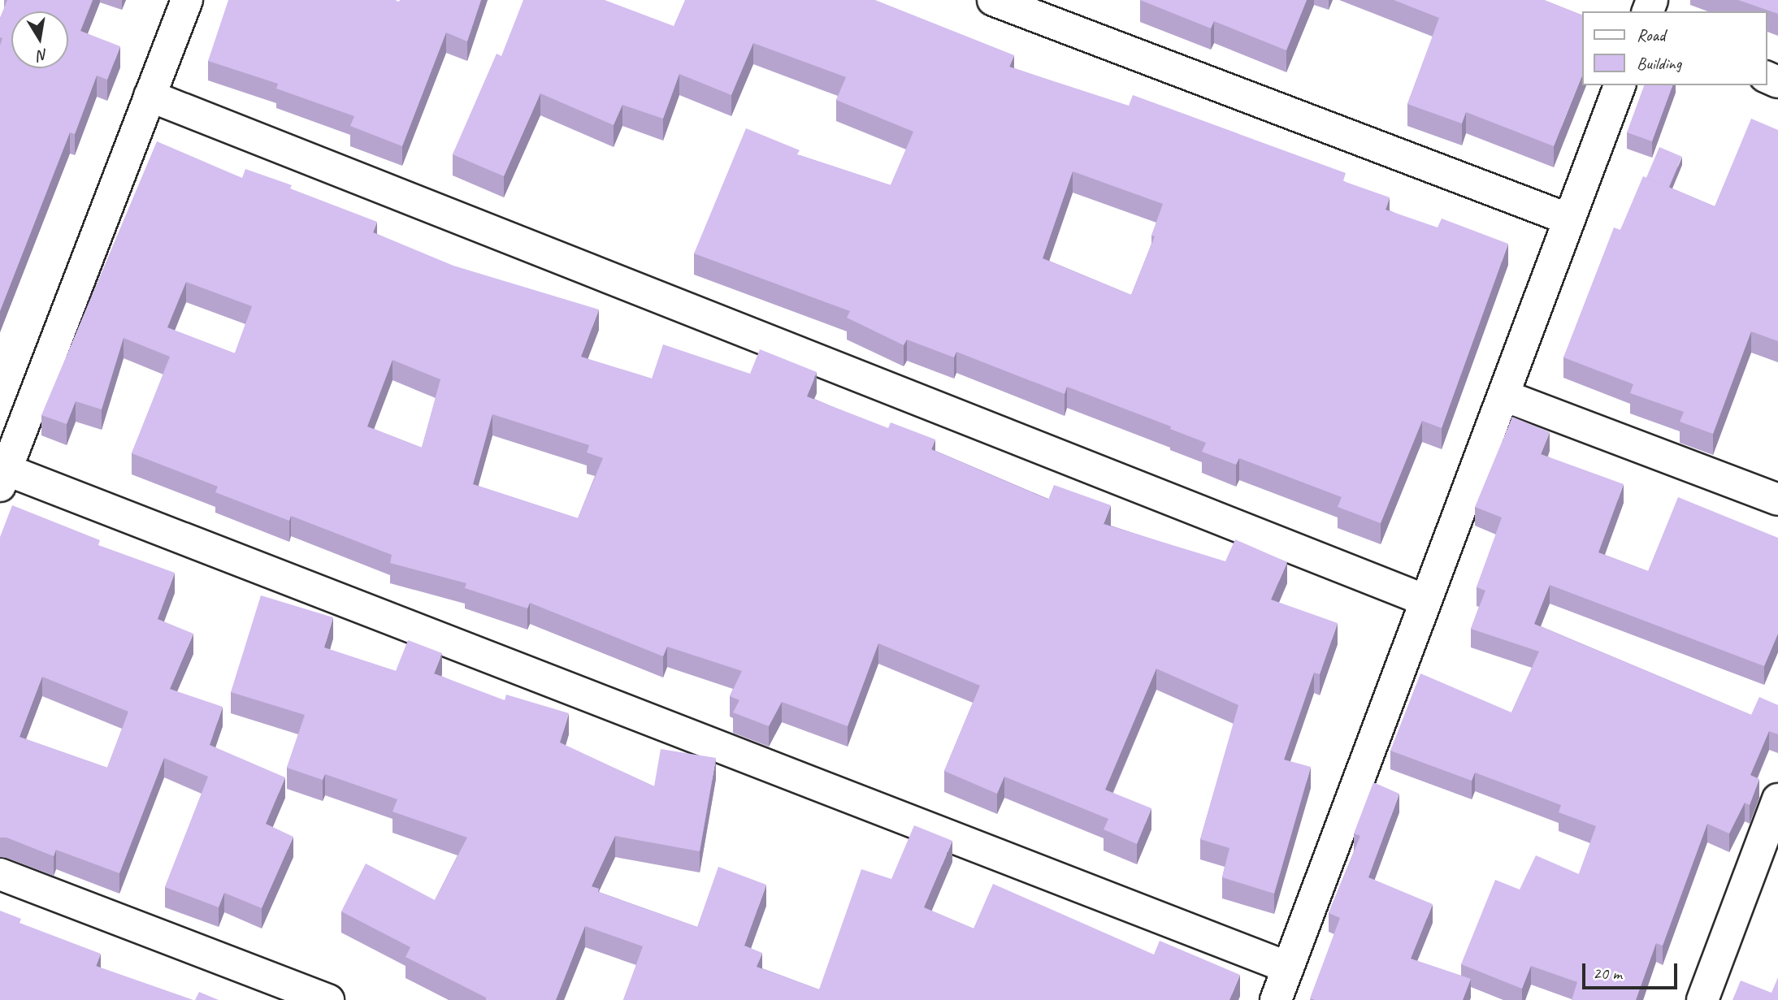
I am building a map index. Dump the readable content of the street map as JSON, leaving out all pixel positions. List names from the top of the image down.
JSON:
{
  "legend": ["Road", "Building"],
  "scale_bar": "20 m",
  "north": "bottom"
}
